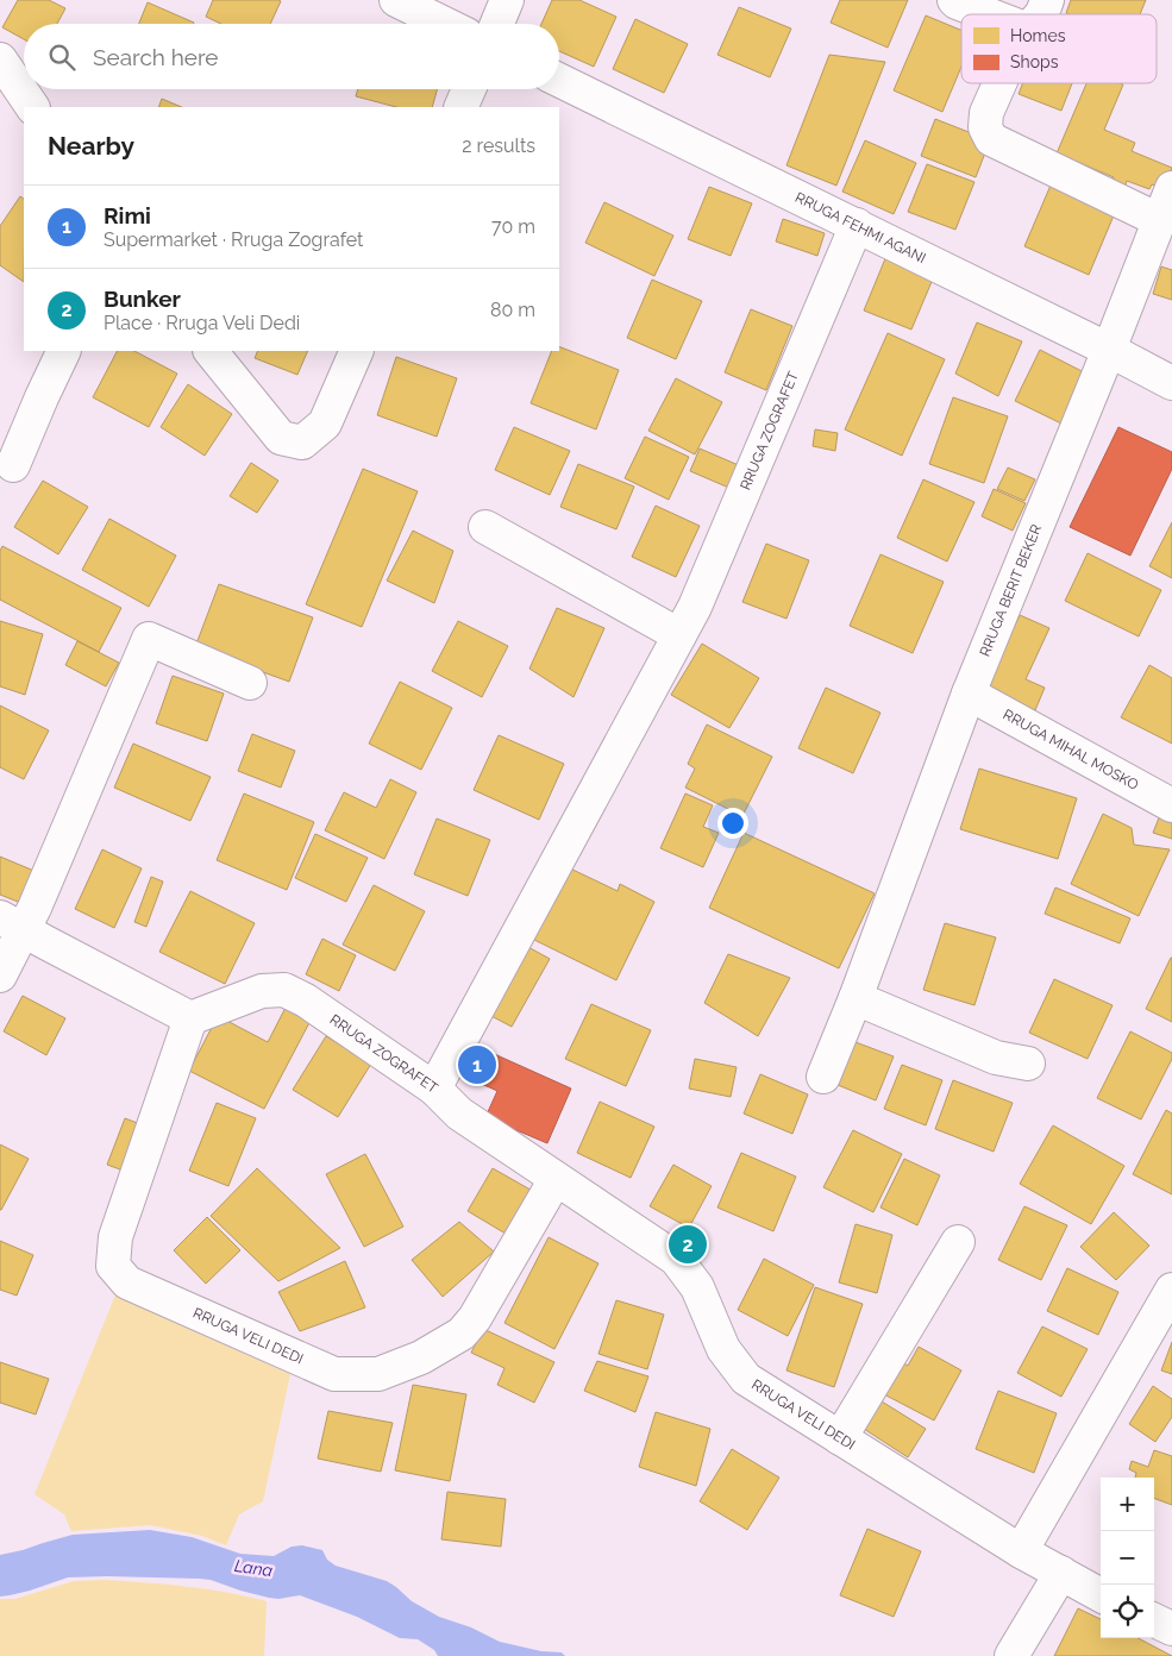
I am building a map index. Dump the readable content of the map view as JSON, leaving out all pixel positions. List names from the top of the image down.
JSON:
{
  "streets": {
    "street": [
      "RRUGA FEHMI AGANI",
      "RRUGA ZOGRAFET",
      "RRUGA BERIT BEKER",
      "RRUGA MIHAL MOSKO",
      "RRUGA VELI DEDI"
    ]
  },
  "crossings": [
    ["RRUGA FEHMI AGANI", "RRUGA ZOGRAFET"],
    ["RRUGA FEHMI AGANI", "RRUGA BERIT BEKER"],
    ["RRUGA ZOGRAFET", "RRUGA VELI DEDI"],
    ["RRUGA BERIT BEKER", "RRUGA MIHAL MOSKO"]
  ],
  "water": ["Lana"],
  "legend": ["Homes", "Shops"],
  "page": {
    "search": "Search here",
    "heading": ["Nearby", "2 results"],
    "list": [
      {
        "mark": "1",
        "name": "Rimi",
        "note": "Supermarket · Rruga Zografet",
        "value": "70 m"
      },
      {
        "mark": "2",
        "name": "Bunker",
        "note": "Place · Rruga Veli Dedi",
        "value": "80 m"
      }
    ],
    "pins": ["1", "2"],
    "map_buttons": ["+", "−"]
  }
}
